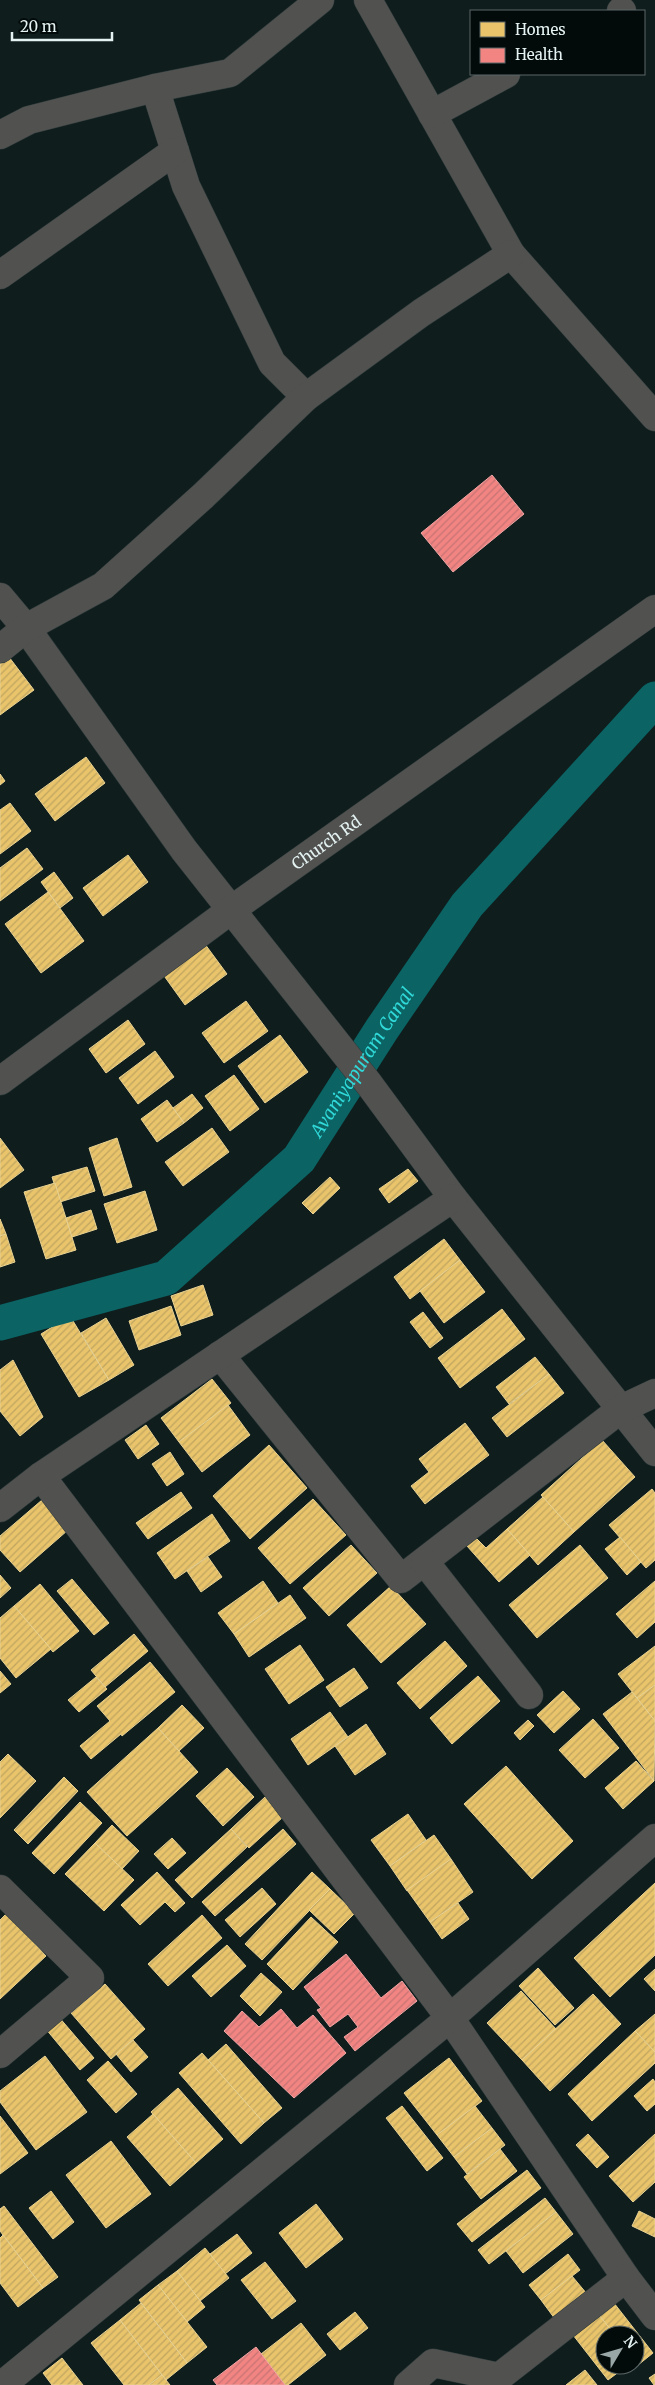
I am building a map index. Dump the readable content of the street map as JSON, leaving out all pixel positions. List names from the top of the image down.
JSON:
{
  "streets": {
    "street": ["Church Rd"]
  },
  "water": ["Avaniyapuram Canal"],
  "legend": ["Homes", "Health"],
  "scale_bar": "20 m",
  "north": "top right"
}
